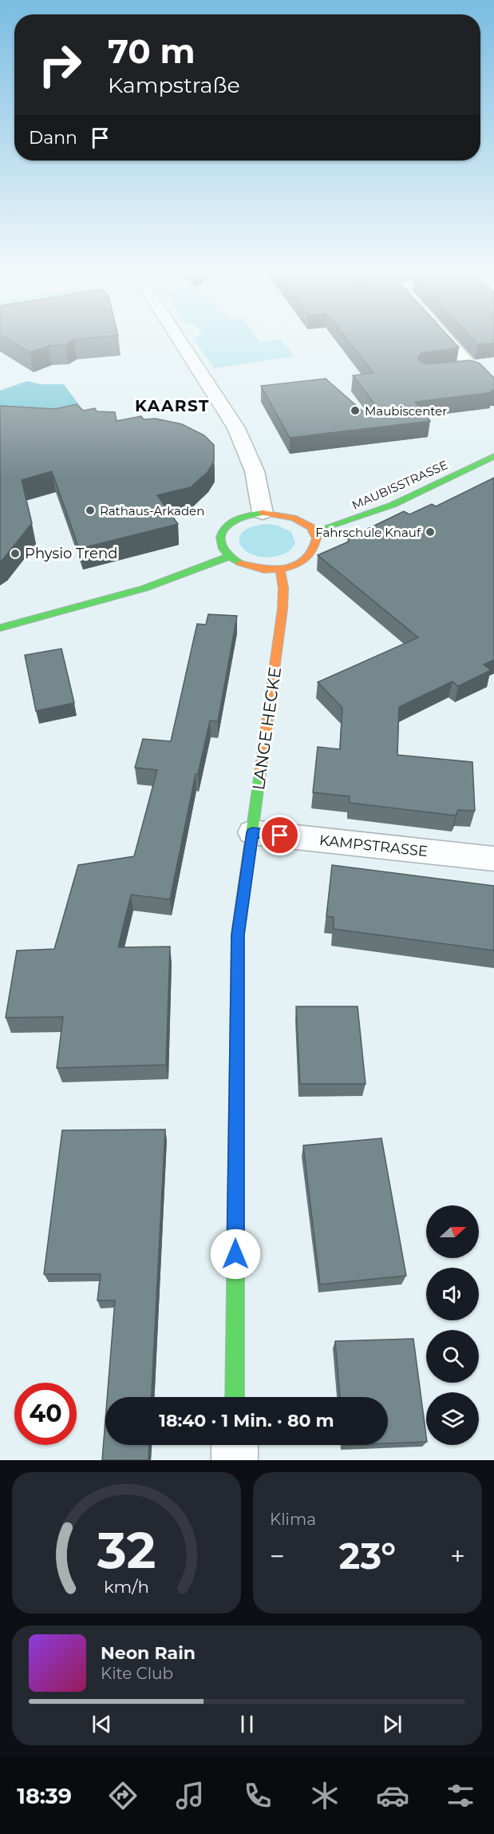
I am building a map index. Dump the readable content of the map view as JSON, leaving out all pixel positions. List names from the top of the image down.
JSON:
{
  "streets": {
    "street": ["MAUBISSTRASSE", "LANGE HECKE", "KAMPSTRASSE"]
  },
  "crossings": [
    ["MAUBISSTRASSE", "LANGE HECKE"],
    ["LANGE HECKE", "KAMPSTRASSE"]
  ],
  "districts": ["KAARST"],
  "places": [
    "Maubiscenter",
    "Rathaus-Arkaden",
    "Fahrschule Knauf",
    "Physio Trend"
  ],
  "north": "right",
  "page": {
    "turn": ["70 m", "Kampstraße"],
    "then": "Dann",
    "limit": "40",
    "trip": "18:40 · 1 Min. · 80 m",
    "tile": "Klima",
    "heat": ["−", "23°", "+"],
    "song": ["Neon Rain", "Kite Club"],
    "tabs": "18:39",
    "gauge": ["32", "km/h"]
  }
}
